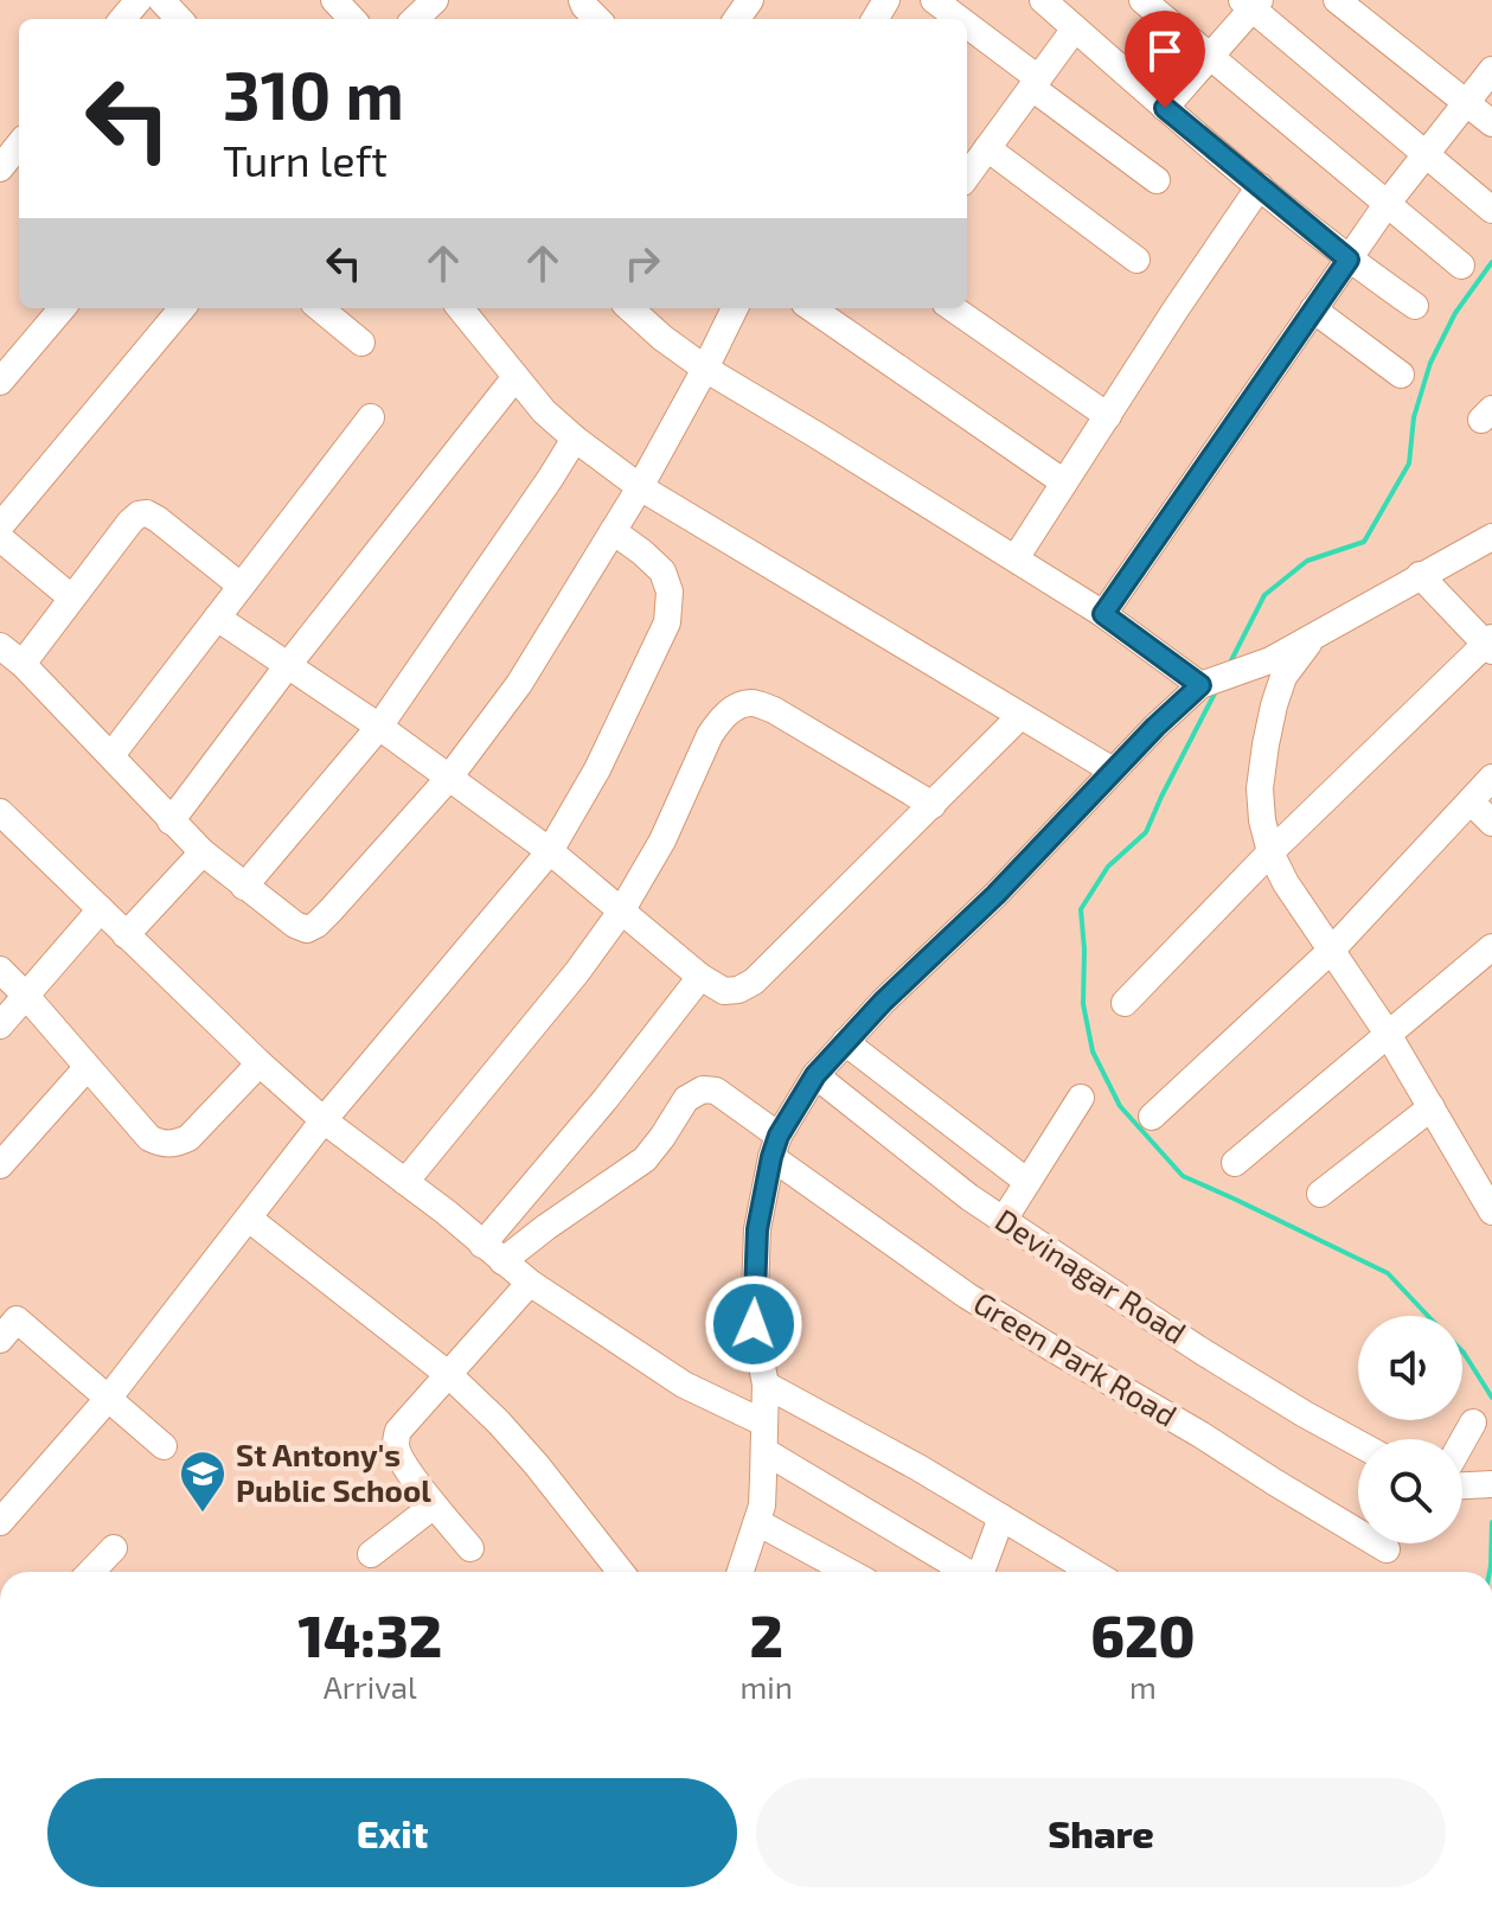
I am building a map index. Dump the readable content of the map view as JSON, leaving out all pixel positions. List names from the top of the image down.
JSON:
{
  "streets": {
    "street": ["Devinagar Road", "Green Park Road"]
  },
  "places": {
    "school or university": ["St Antony's Public School"]
  },
  "page": {
    "turn": ["310 m", "Turn left"],
    "eta": [
      "14:32",
      "Arrival",
      "2",
      "min",
      "620",
      "m"
    ],
    "buttons": ["Exit", "Share"]
  }
}
